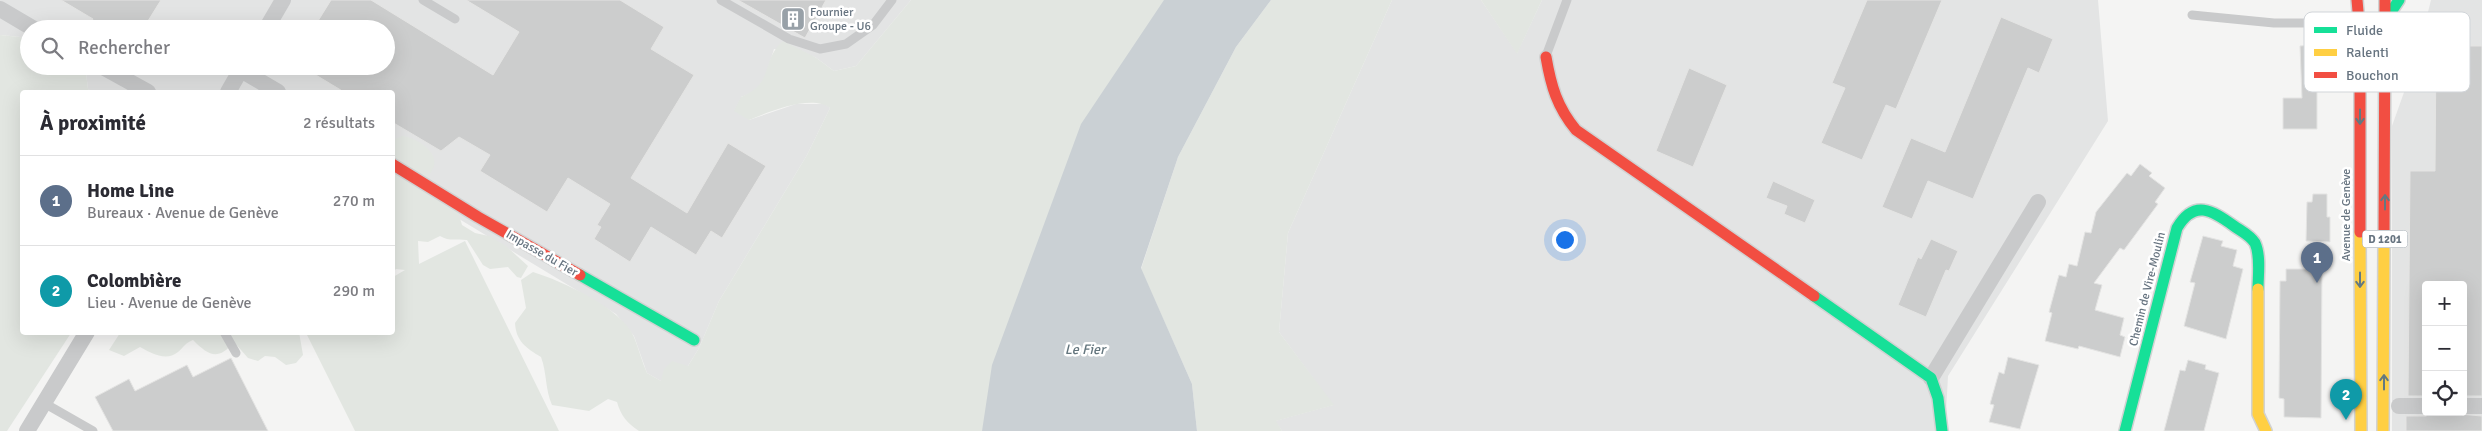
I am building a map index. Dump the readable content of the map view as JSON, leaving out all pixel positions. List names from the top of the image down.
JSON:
{
  "streets": {
    "main road": [
      "Avenue de Genève",
      "D 1201",
      "Impasse du Fier",
      "Chemin de Vire-Moulin"
    ]
  },
  "water": ["Le Fier"],
  "places": {
    "building": ["Fournier Groupe - U6"]
  },
  "legend": ["Fluide", "Ralenti", "Bouchon"],
  "page": {
    "search": "Rechercher",
    "heading": ["À proximité", "2 résultats"],
    "list": [
      {
        "mark": "1",
        "name": "Home Line",
        "note": "Bureaux · Avenue de Genève",
        "value": "270 m"
      },
      {
        "mark": "2",
        "name": "Colombière",
        "note": "Lieu · Avenue de Genève",
        "value": "290 m"
      }
    ],
    "pins": ["1", "2"],
    "map_buttons": ["+", "−"]
  }
}
